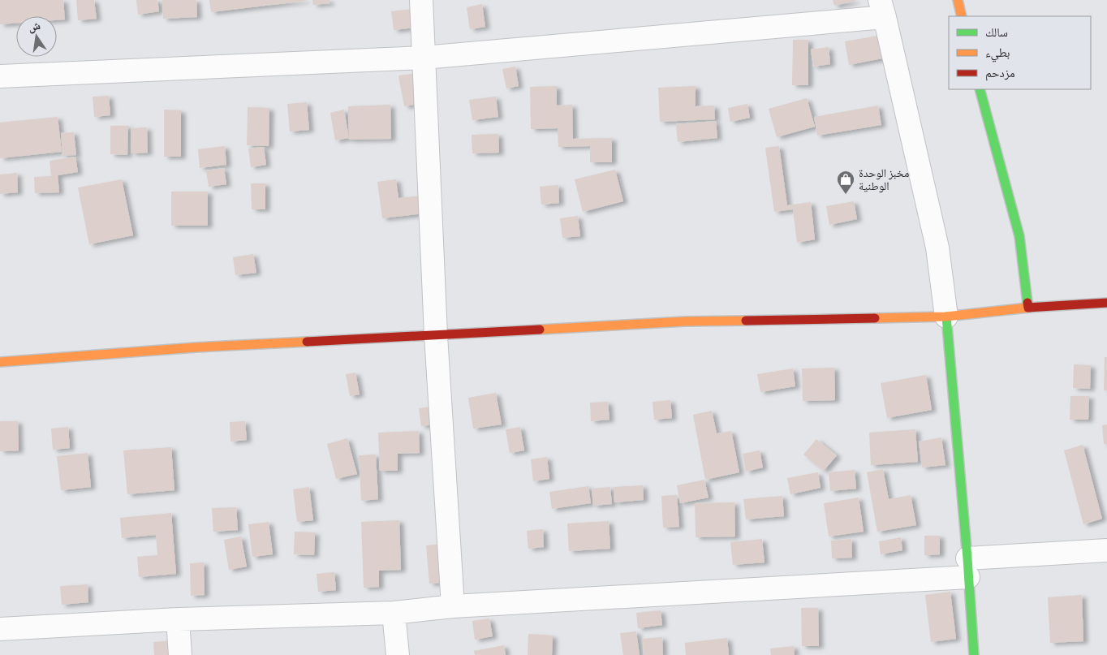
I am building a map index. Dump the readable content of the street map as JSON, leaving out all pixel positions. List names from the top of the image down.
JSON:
{
  "places": {
    "shop": ["مخبز الوحدة الوطنية"]
  },
  "legend": ["سالك", "بطيء", "مزدحم"],
  "north": "top"
}
